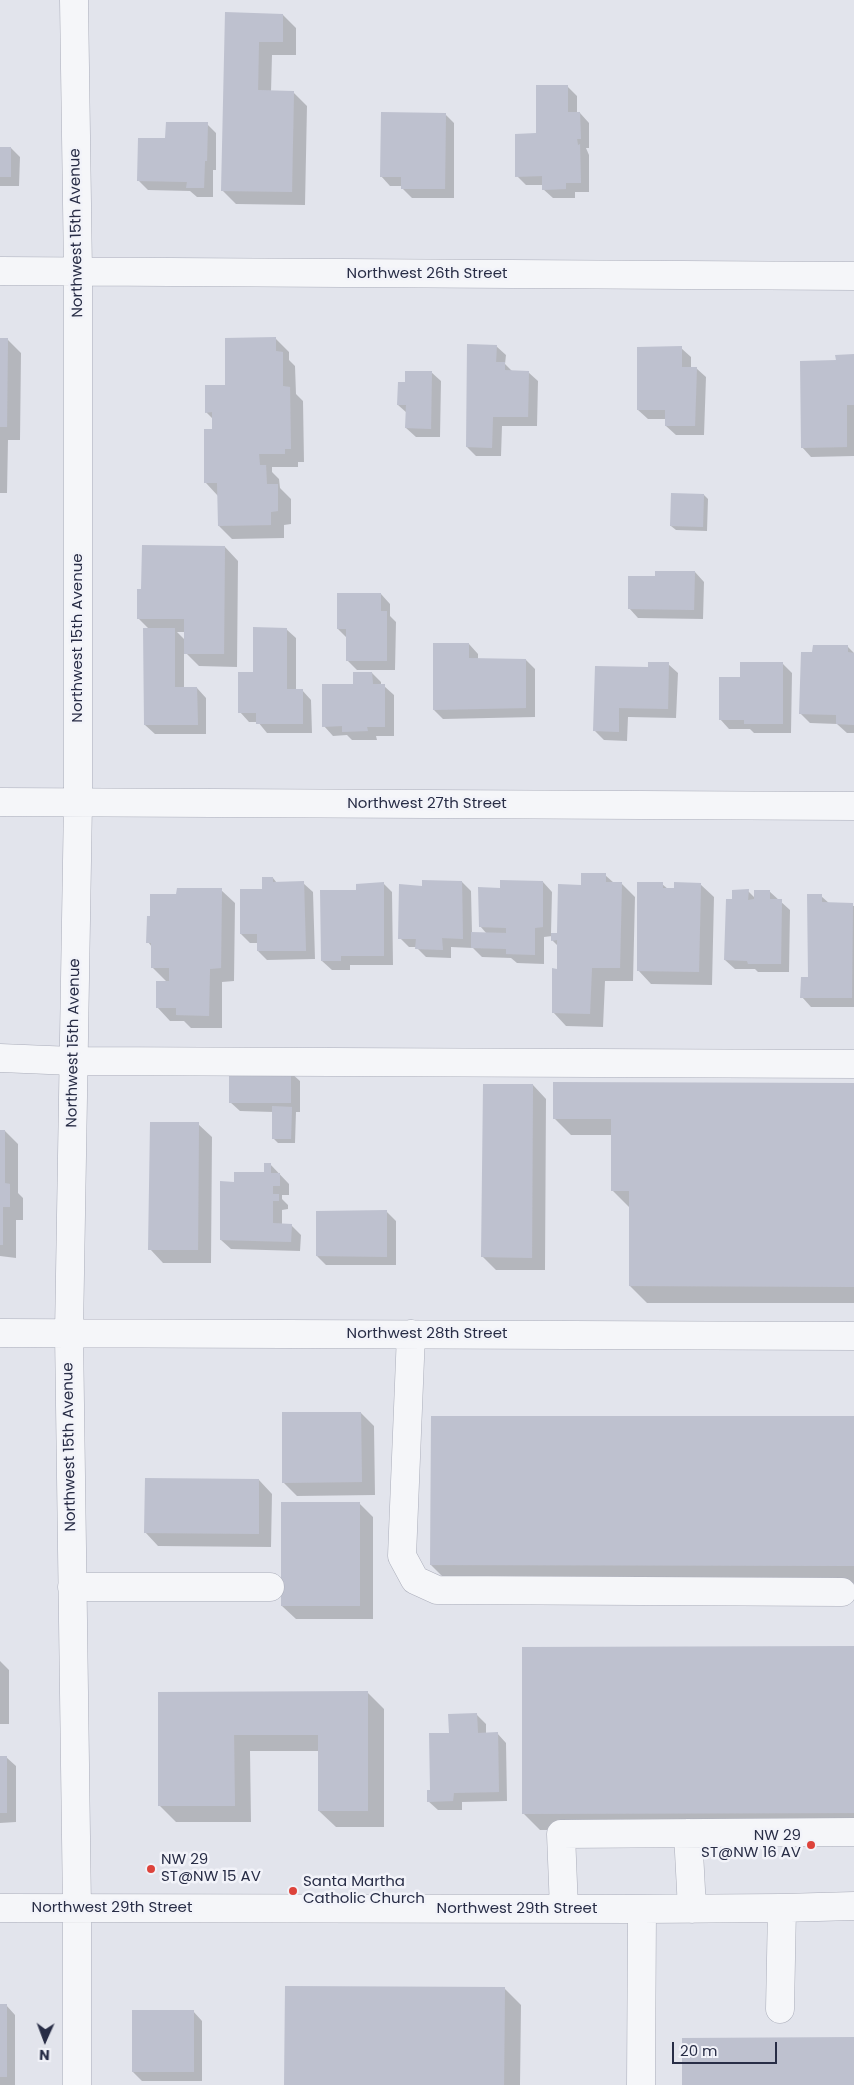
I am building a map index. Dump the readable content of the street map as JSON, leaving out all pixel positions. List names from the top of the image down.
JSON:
{
  "streets": {
    "street": [
      "Northwest 15th Avenue",
      "Northwest 26th Street",
      "Northwest 27th Street",
      "Northwest 28th Street",
      "Northwest 29th Street"
    ]
  },
  "crossings": [
    ["Northwest 15th Avenue", "Northwest 26th Street"],
    ["Northwest 15th Avenue", "Northwest 27th Street"],
    ["Northwest 15th Avenue", "Northwest 28th Street"],
    ["Northwest 15th Avenue", "Northwest 29th Street"]
  ],
  "places": ["NW 29 ST@NW 16 AV", "NW 29 ST@NW 15 AV", "Santa Martha Catholic Church"],
  "scale_bar": "20 m",
  "north": "bottom"
}
